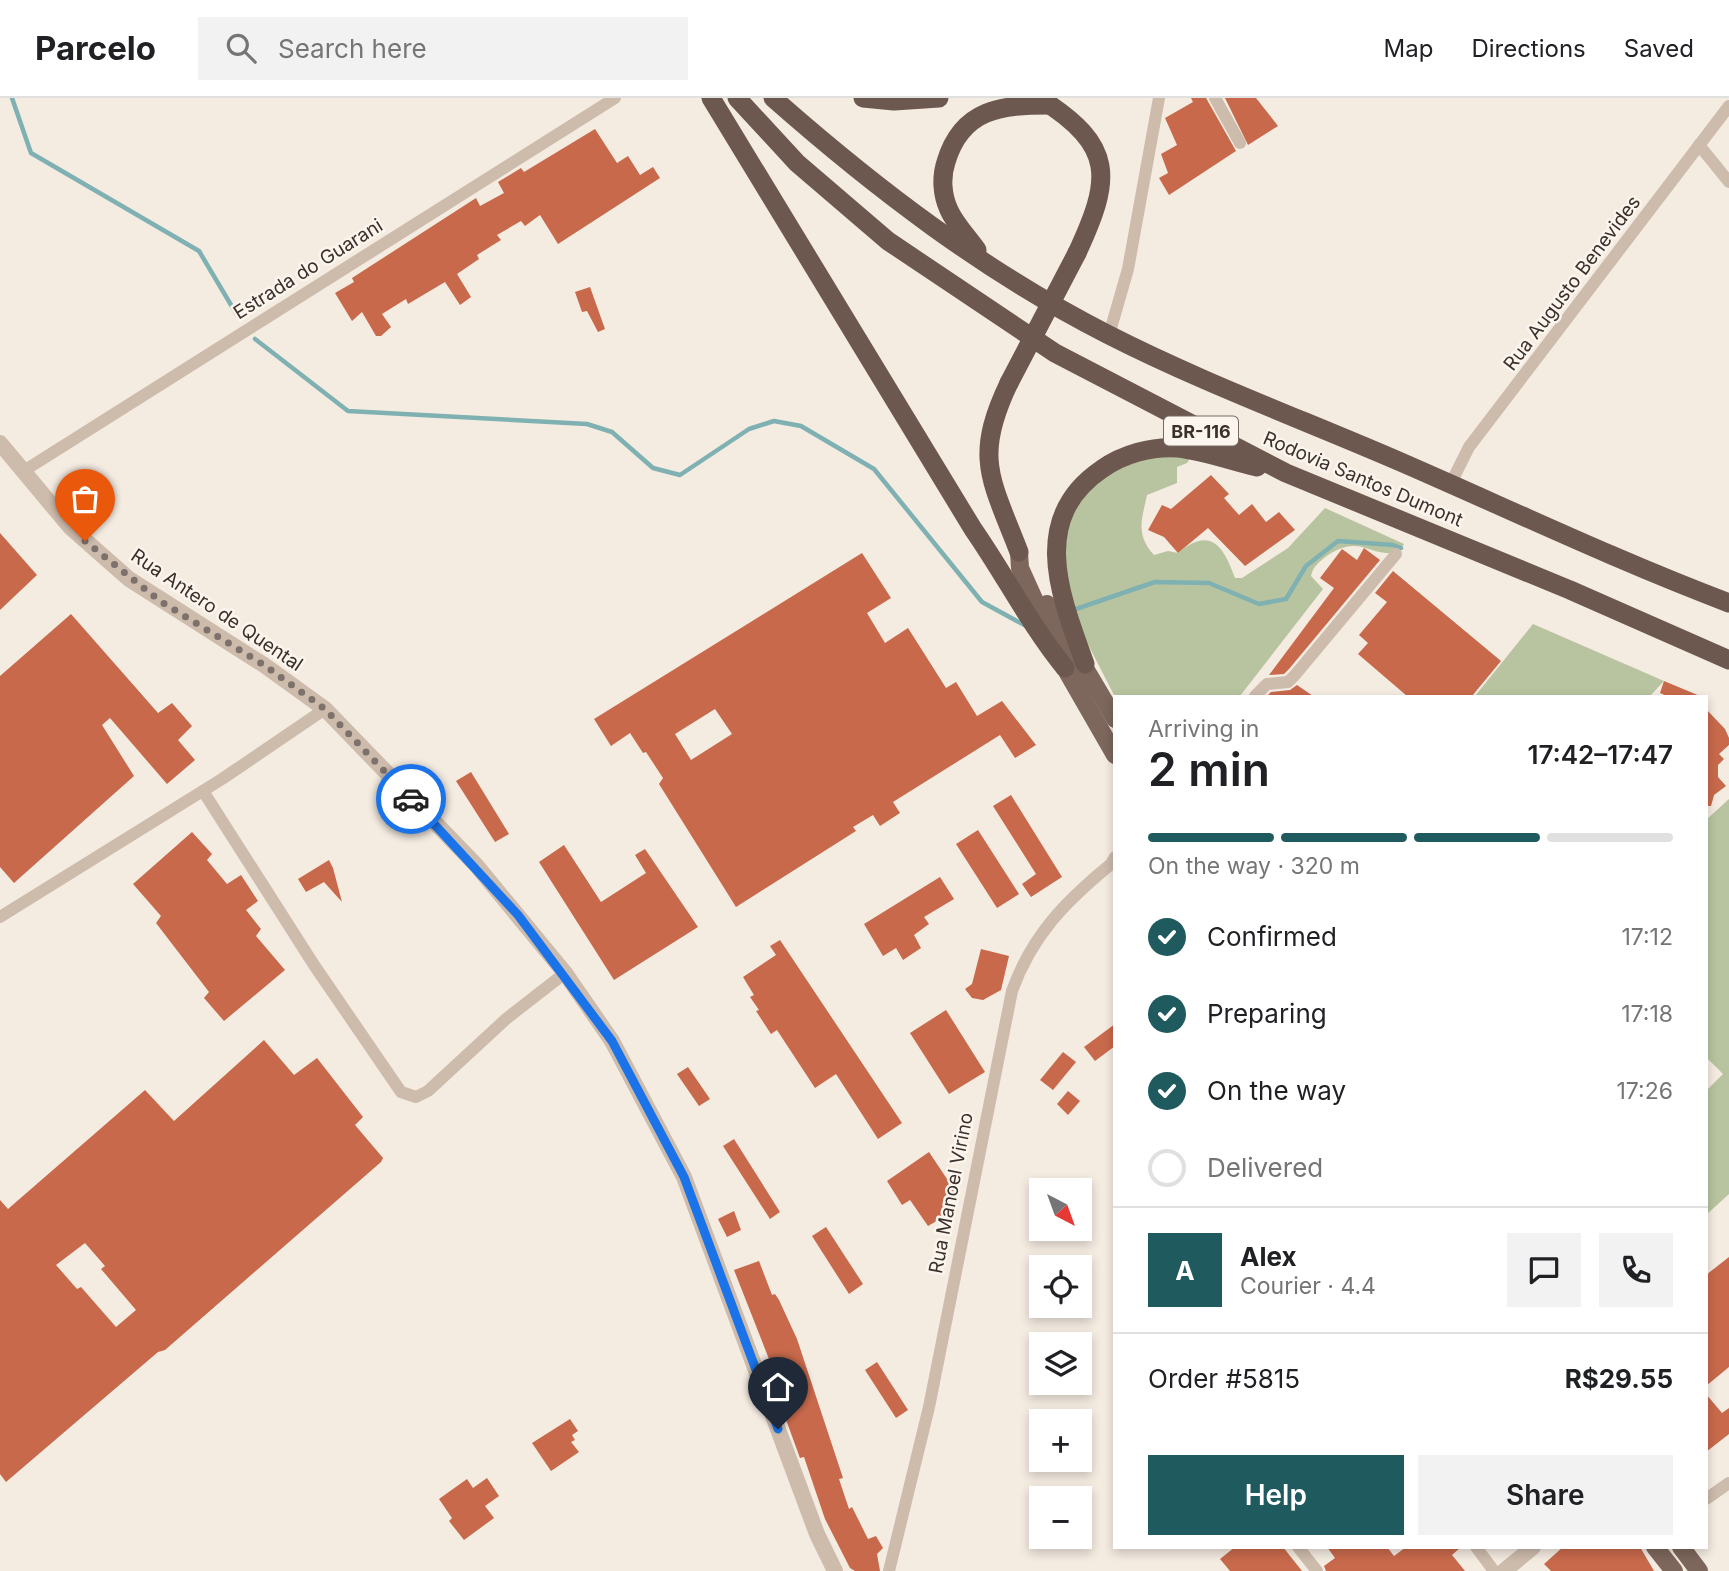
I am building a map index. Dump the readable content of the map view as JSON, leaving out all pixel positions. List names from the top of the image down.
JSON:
{
  "streets": {
    "highway": ["BR-116", "Rodovia Santos Dumont"],
    "street": [
      "Estrada do Guarani",
      "Rua Augusto Benevides",
      "Rua Antero de Quental",
      "Rua Manoel Virino"
    ]
  },
  "crossings": [
    ["Estrada do Guarani", "Rua Antero de Quental"],
    ["Rua Augusto Benevides", "Rodovia Santos Dumont"]
  ],
  "north": "bottom right",
  "page": {
    "header": "Parcelo",
    "search": "Search here",
    "nav": ["Map", "Directions", "Saved"],
    "heading": ["2 min", "Arriving in", "17:42–17:47"],
    "panel": [
      "Alex",
      "Courier · 4.4",
      "Order #5815",
      "R$29.55"
    ],
    "bar": "On the way · 320 m",
    "list": [
      ["Confirmed", "17:12"],
      ["Preparing", "17:18"],
      ["On the way", "17:26"],
      "Delivered"
    ],
    "map_buttons": ["+", "−"],
    "round": "A",
    "buttons": ["Help", "Share"]
  }
}
